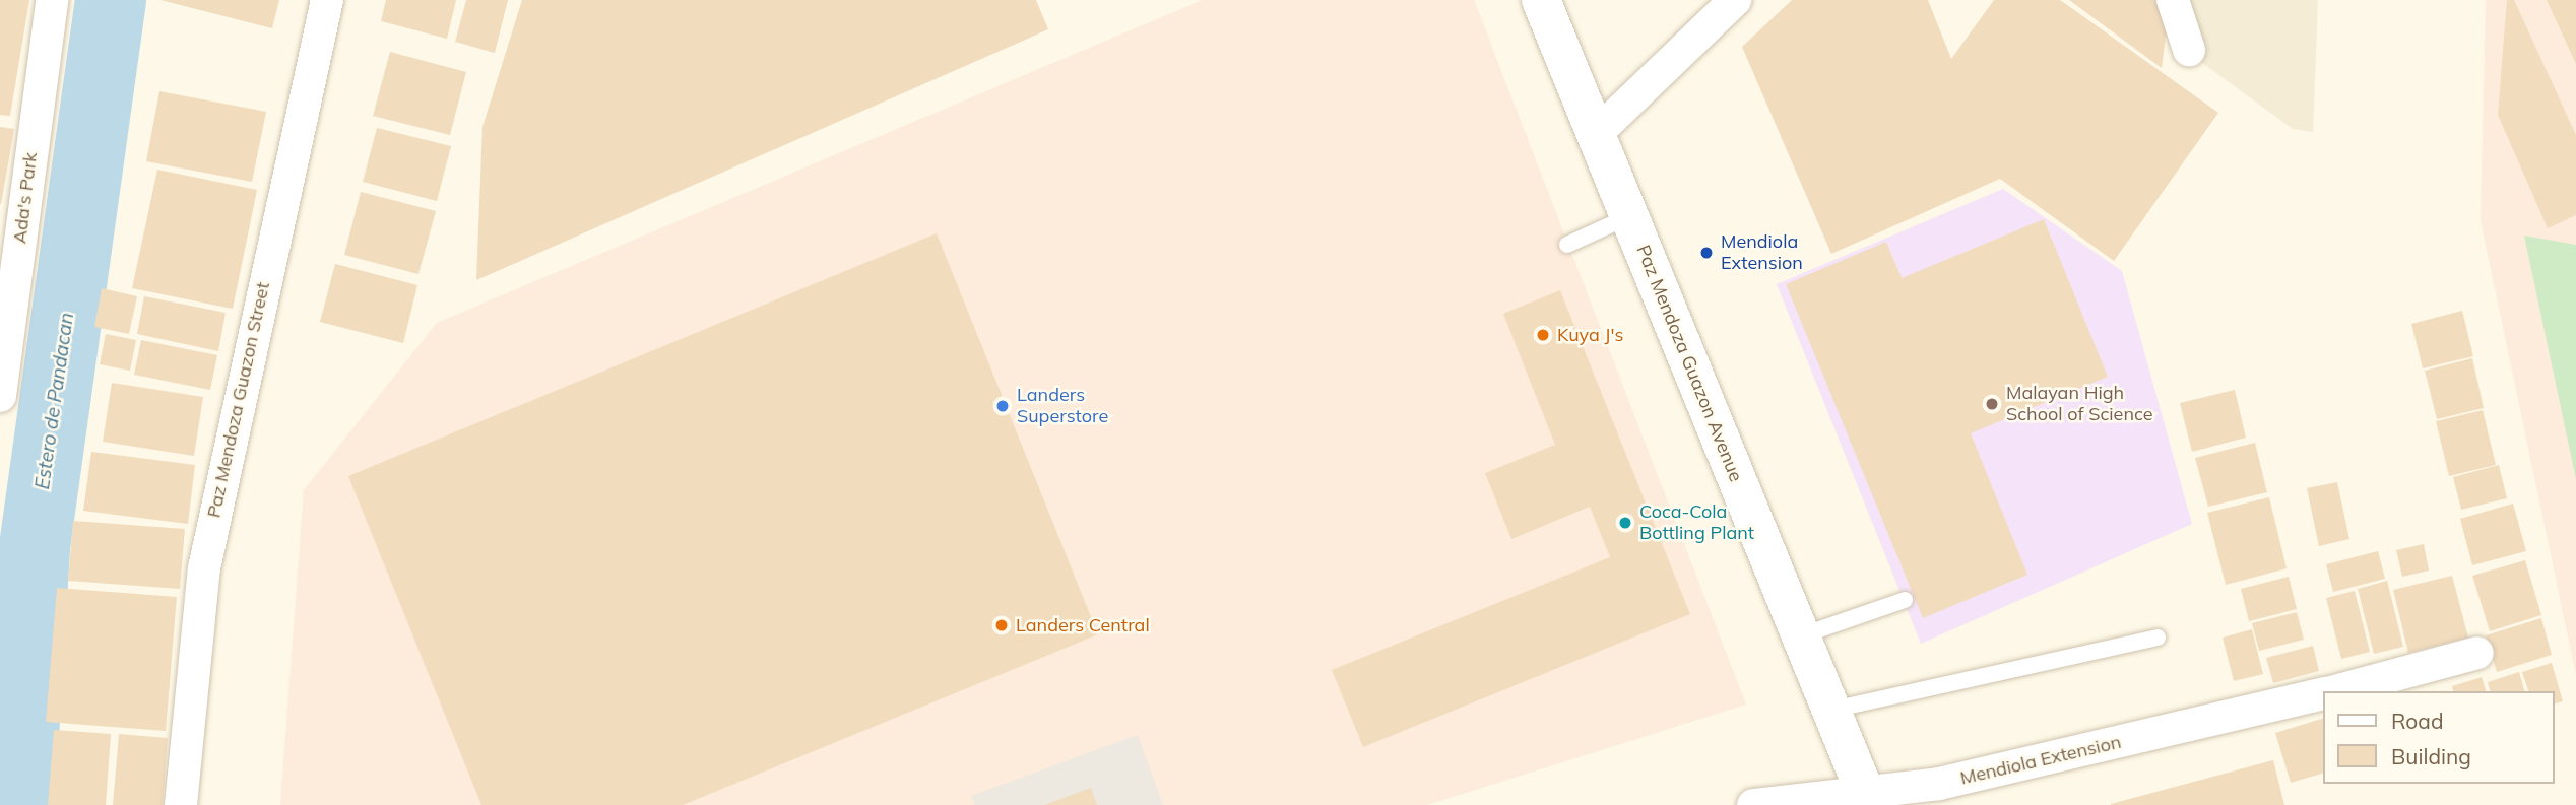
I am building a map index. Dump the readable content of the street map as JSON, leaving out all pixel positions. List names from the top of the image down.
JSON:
{
  "streets": {
    "main road": ["Paz Mendoza Guazon Avenue"],
    "street": ["Ada's Park", "Paz Mendoza Guazon Street", "Mendiola Extension"]
  },
  "crossings": [
    ["Paz Mendoza Guazon Avenue", "Mendiola Extension"]
  ],
  "water": ["Estero de Pandacan"],
  "places": [
    "Mendiola Extension",
    "Kuya J's",
    "Malayan High School of Science",
    "Landers Superstore",
    "Coca-Cola Bottling Plant",
    "Landers Central"
  ],
  "legend": ["Road", "Building"]
}
